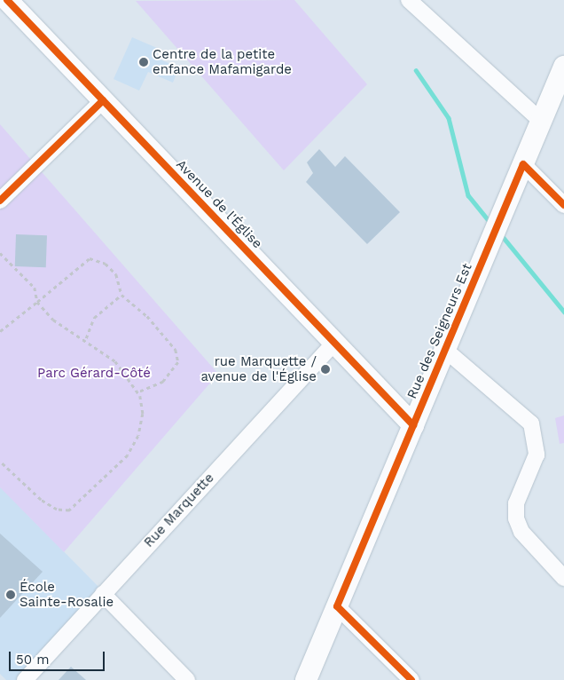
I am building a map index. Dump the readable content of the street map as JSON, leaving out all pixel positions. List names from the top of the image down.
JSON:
{
  "streets": {
    "main road": ["Avenue de l'Église", "Rue des Seigneurs Est"],
    "street": ["Rue Marquette"]
  },
  "crossings": [
    ["Avenue de l'Église", "Rue des Seigneurs Est"],
    ["Avenue de l'Église", "Rue Marquette"]
  ],
  "parks": ["Parc Gérard-Côté"],
  "places": ["Centre de la petite enfance Mafamigarde", "rue Marquette / avenue de l'Église", "École Sainte-Rosalie"],
  "scale_bar": "50 m"
}
